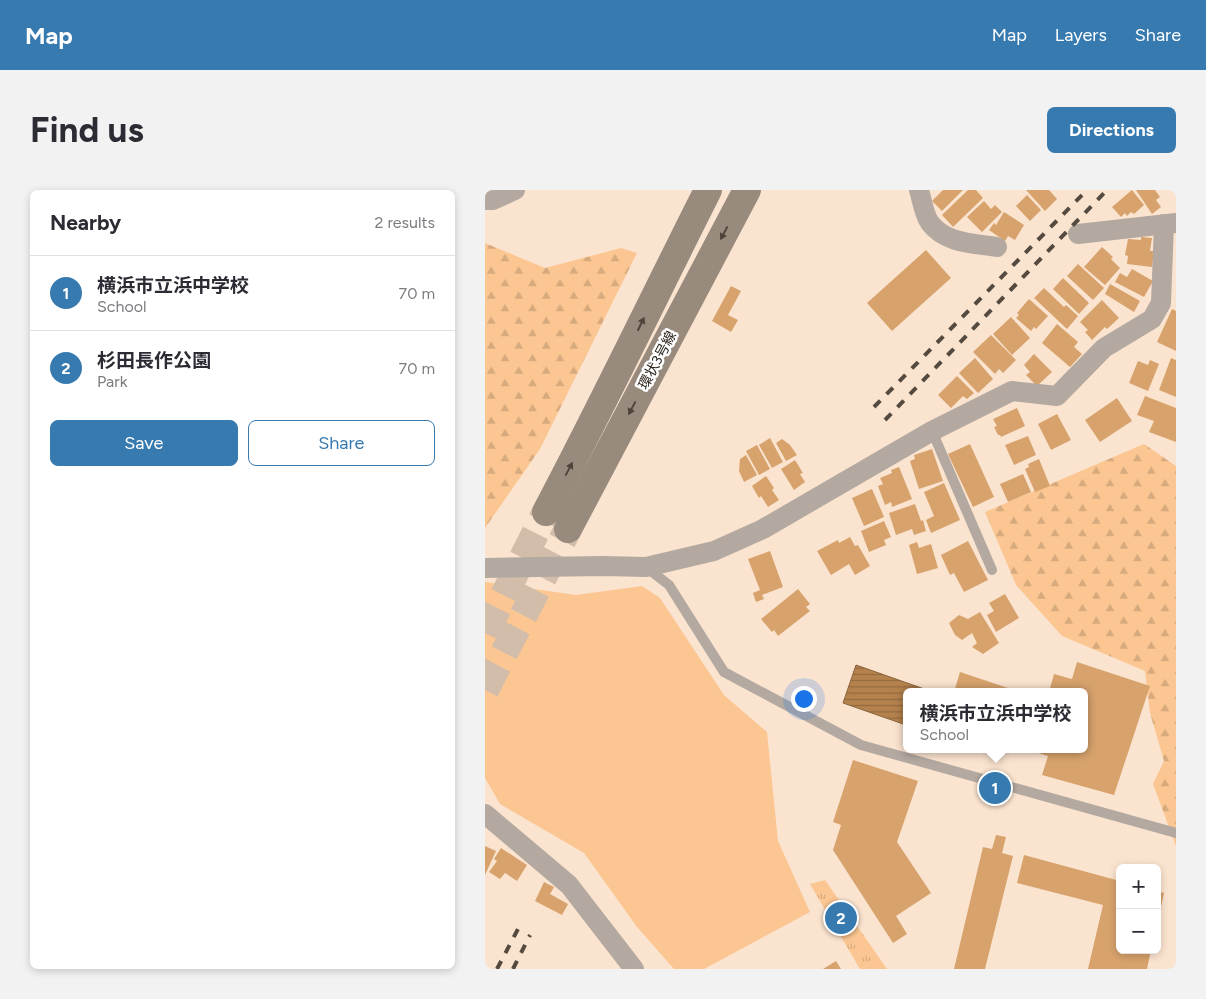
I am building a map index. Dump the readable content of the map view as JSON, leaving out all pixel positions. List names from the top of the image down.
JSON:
{
  "streets": {
    "street": ["環状3号線"]
  },
  "page": {
    "header": "Map",
    "nav": ["Map", "Layers", "Share"],
    "buttons": [
      "Directions",
      ["Save", "Share"]
    ],
    "title": "Find us",
    "heading": ["Nearby", "2 results"],
    "list": [
      {
        "mark": "1",
        "name": "横浜市立浜中学校",
        "note": "School",
        "value": "70 m"
      },
      {
        "mark": "2",
        "name": "杉田長作公園",
        "note": "Park",
        "value": "70 m"
      }
    ],
    "popup": ["横浜市立浜中学校", "School"],
    "pins": ["1", "2"],
    "map_buttons": ["+", "−"]
  }
}
